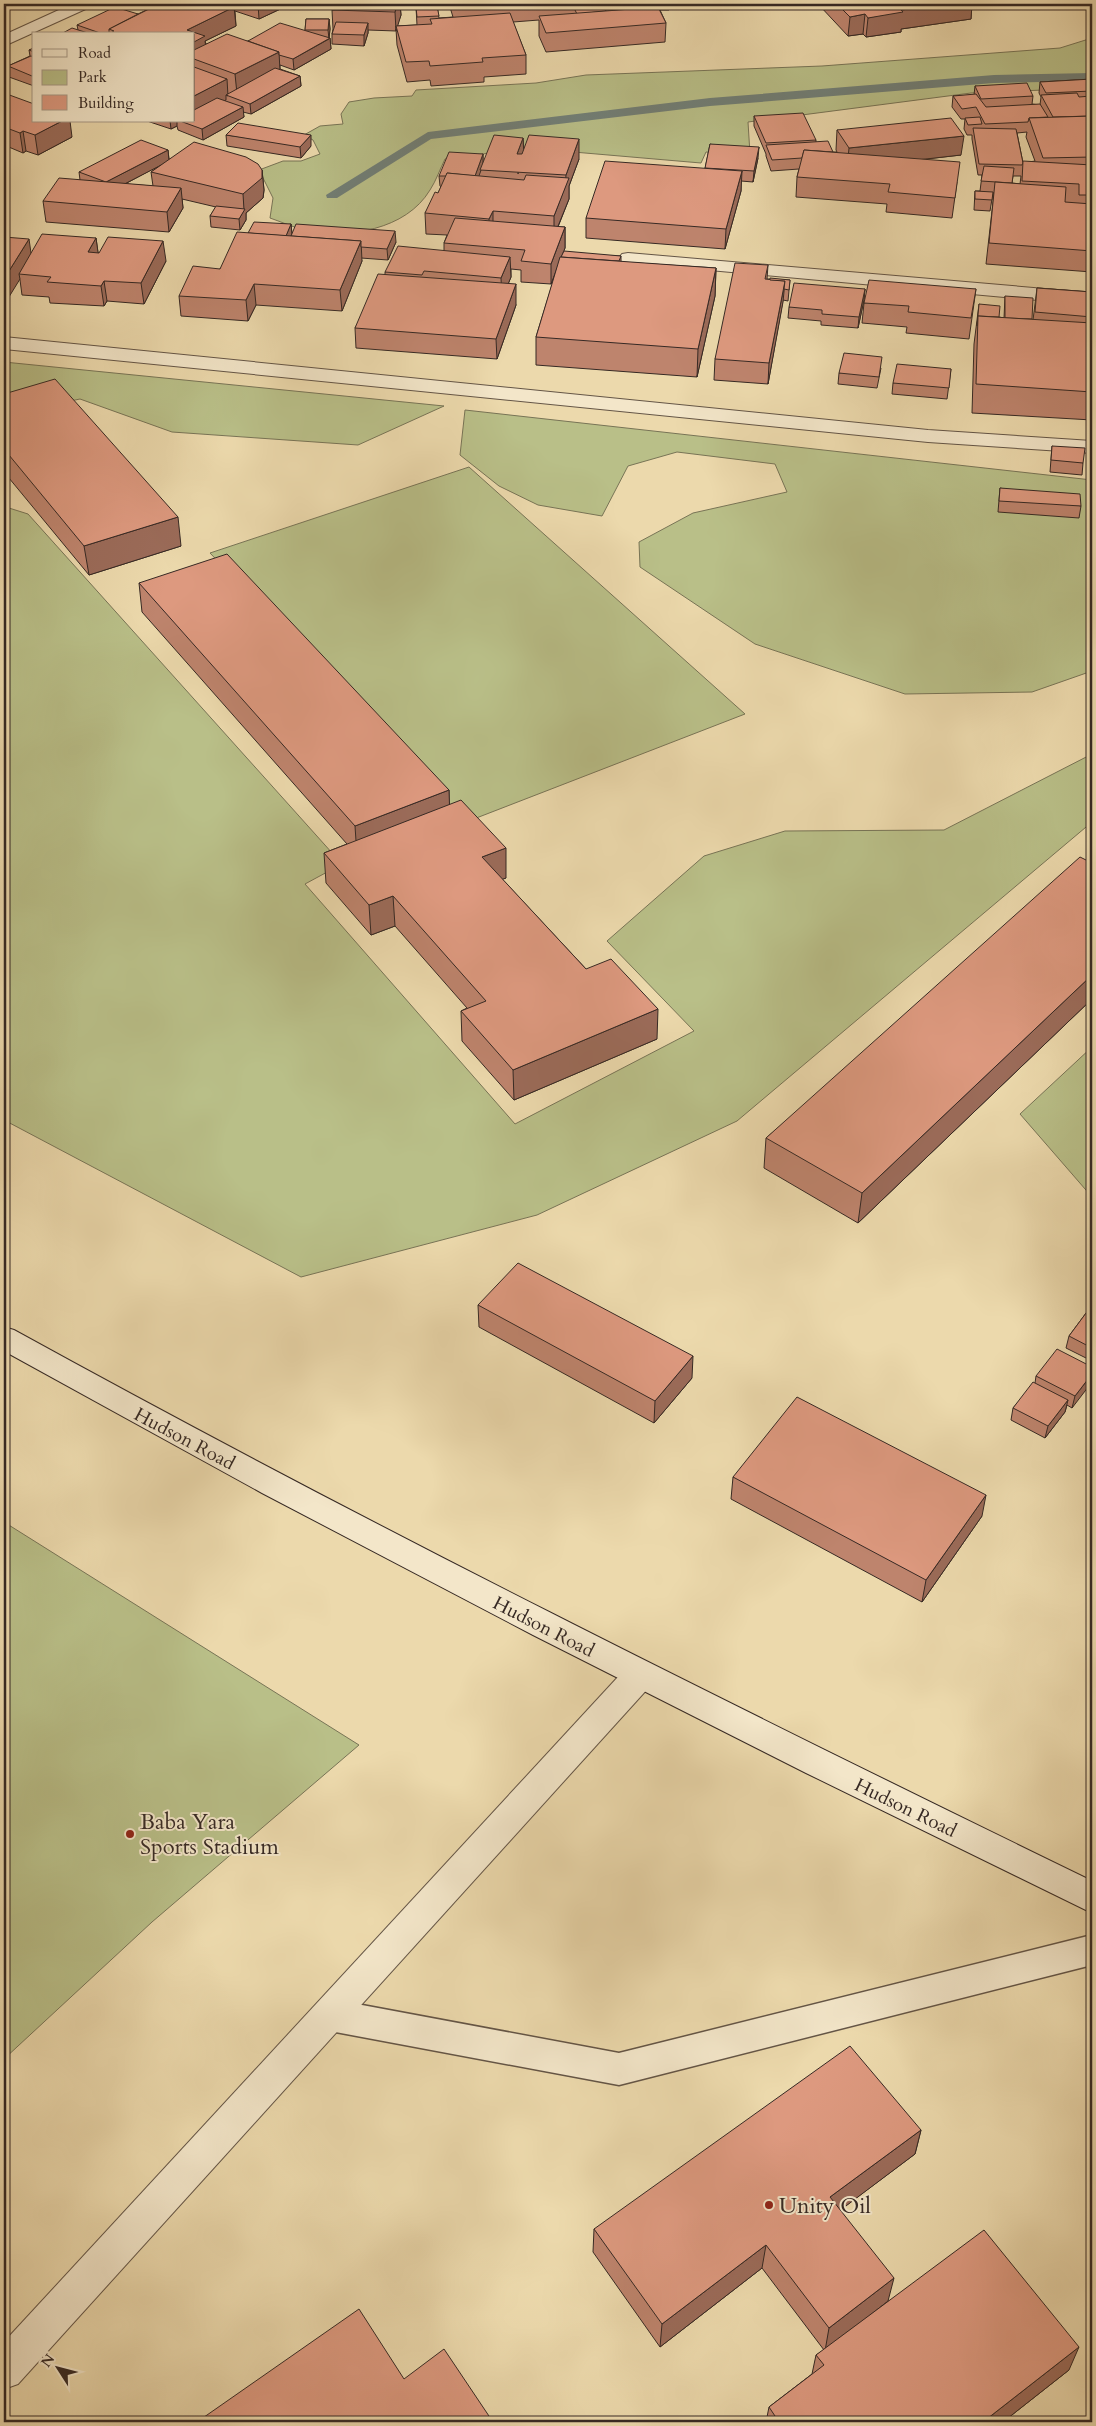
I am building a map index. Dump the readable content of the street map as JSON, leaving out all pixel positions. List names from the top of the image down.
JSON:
{
  "streets": {
    "street": ["Hudson Road"]
  },
  "places": ["Baba Yara Sports Stadium", "Unity Oil"],
  "legend": ["Road", "Park", "Building"],
  "north": "top left"
}
